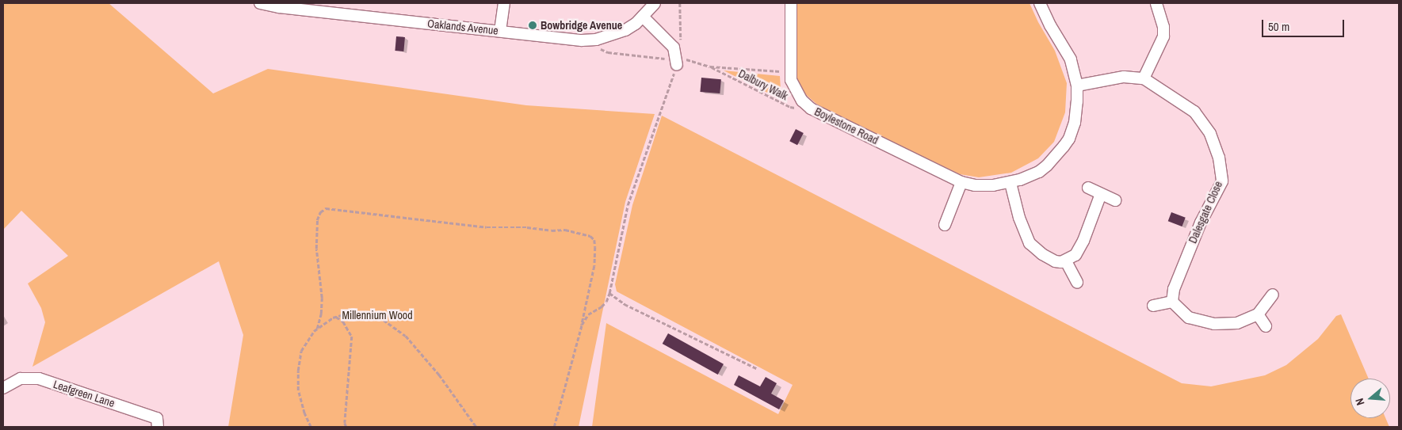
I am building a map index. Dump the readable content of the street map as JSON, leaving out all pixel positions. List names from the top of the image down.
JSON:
{
  "streets": {
    "street": [
      "Oaklands Avenue",
      "Boylestone Road",
      "Dalesgate Close",
      "Leafgreen Lane"
    ],
    "path": ["Dalbury Walk"]
  },
  "crossings": [
    ["Dalbury Walk", "Boylestone Road"],
    ["Boylestone Road", "Dalesgate Close"]
  ],
  "parks": ["Millennium Wood"],
  "places": ["Bowbridge Avenue"],
  "scale_bar": "50 m",
  "north": "left"
}
